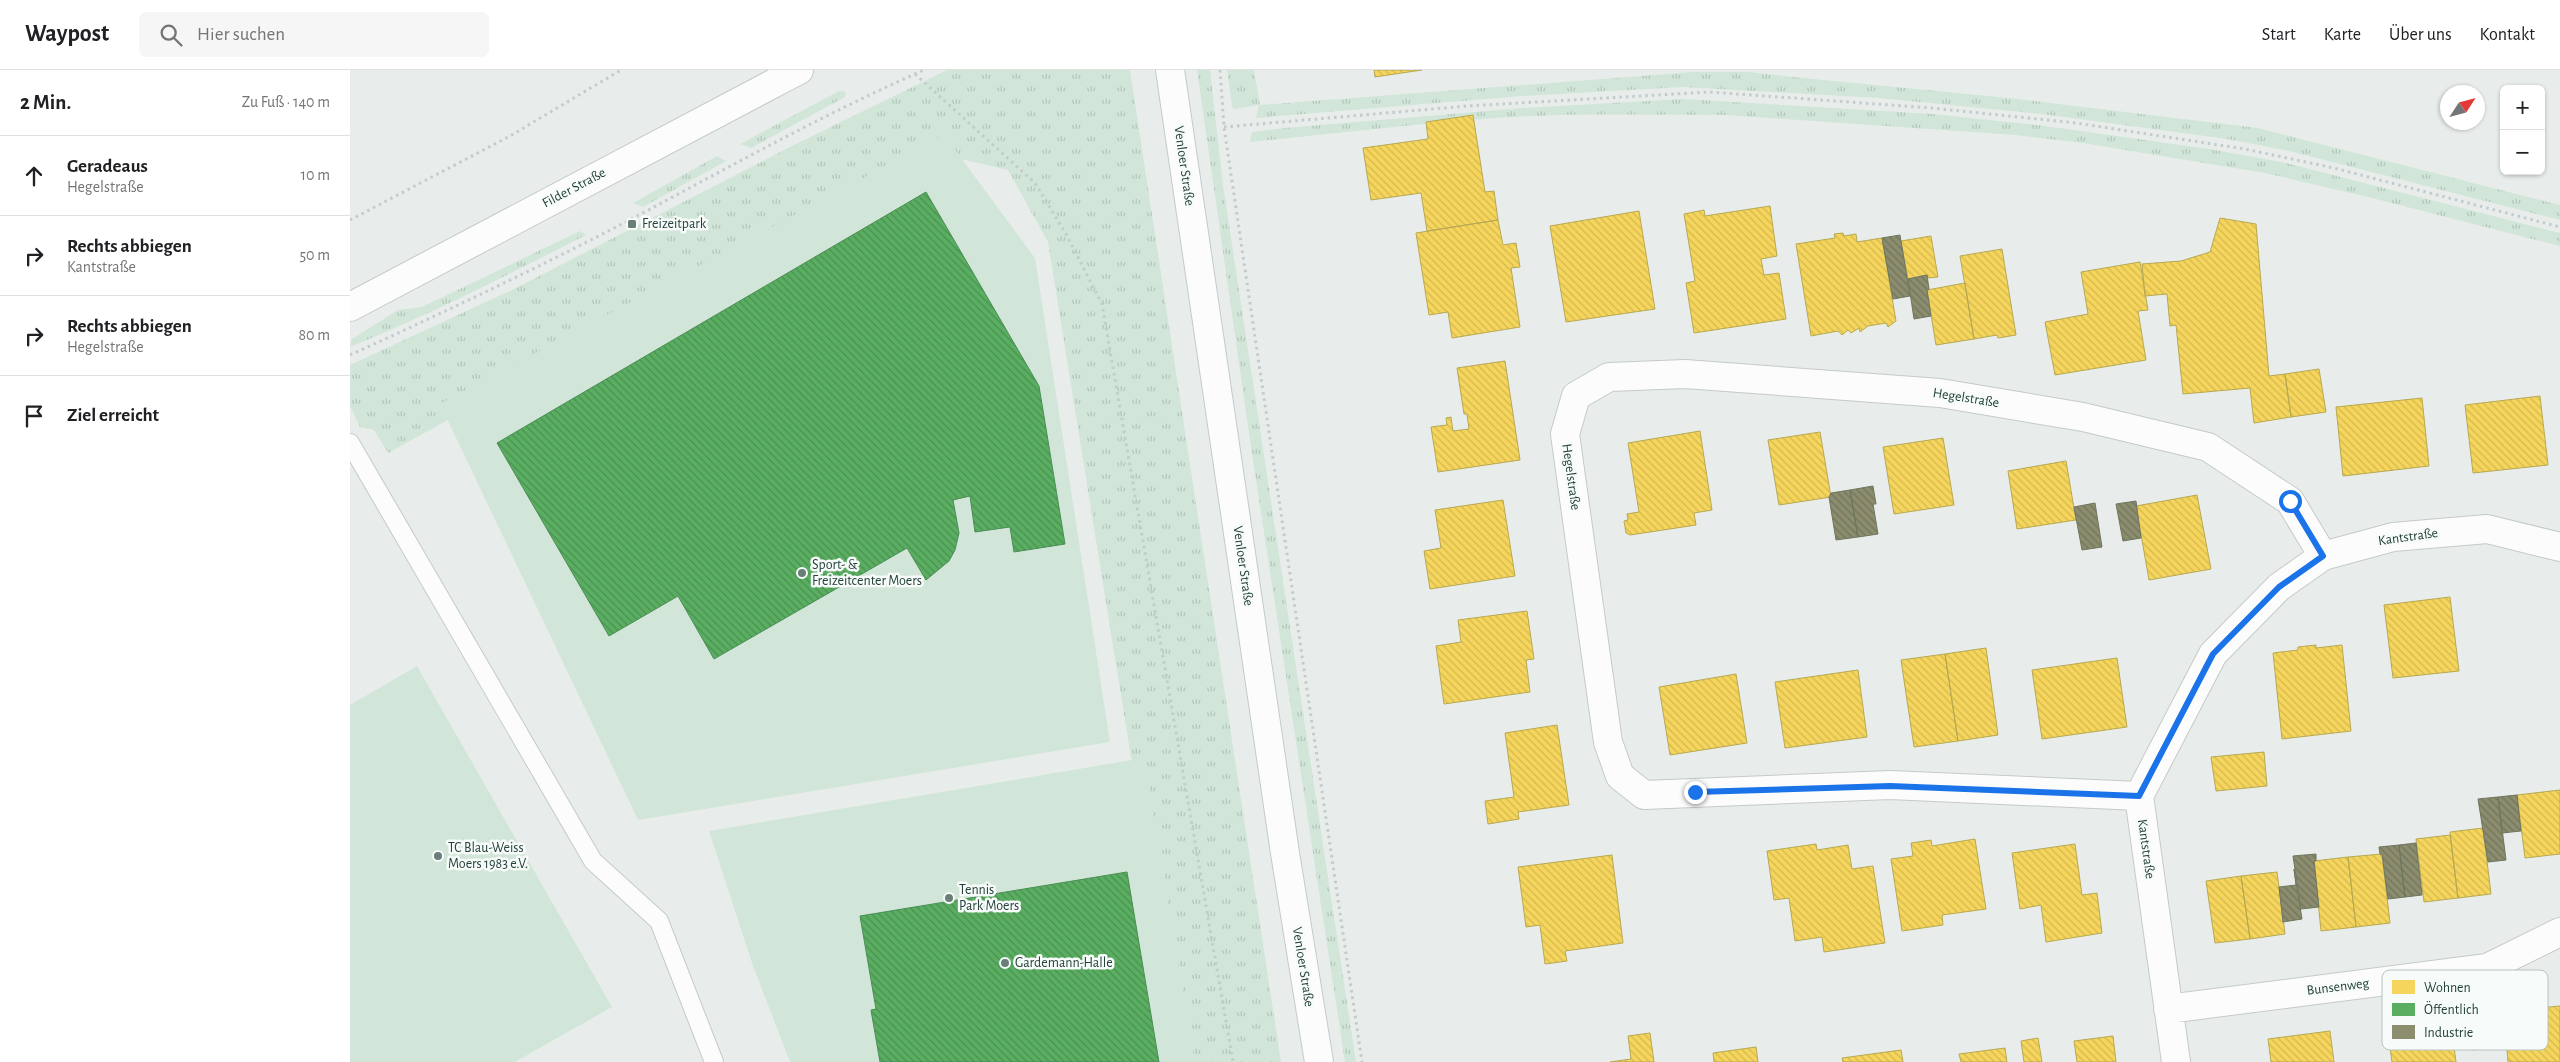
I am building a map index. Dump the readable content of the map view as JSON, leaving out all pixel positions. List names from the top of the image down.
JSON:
{
  "streets": {
    "street": [
      "Venloer Straße",
      "Filder Straße",
      "Hegelstraße",
      "Kantstraße",
      "Bunsenweg"
    ]
  },
  "crossings": [
    ["Hegelstraße", "Kantstraße"],
    ["Kantstraße", "Bunsenweg"]
  ],
  "places": {
    "transit": ["Freizeitpark"],
    "other": [
      "Sport- & Freizeitcenter Moers",
      "TC Blau-Weiss Moers 1983 e.V.",
      "Tennis Park Moers",
      "Gardemann-Halle"
    ]
  },
  "legend": ["Wohnen", "Öffentlich", "Industrie"],
  "north": "top right",
  "page": {
    "header": "Waypost",
    "search": "Hier suchen",
    "nav": [
      "Start",
      "Karte",
      "Über uns",
      "Kontakt"
    ],
    "heading": ["2 Min.", "Zu Fuß · 140 m"],
    "map_buttons": ["+", "−"],
    "list": [
      ["Geradeaus", "Hegelstraße", "10 m"],
      ["Rechts abbiegen", "Kantstraße", "50 m"],
      ["Rechts abbiegen", "Hegelstraße", "80 m"],
      "Ziel erreicht"
    ]
  }
}
